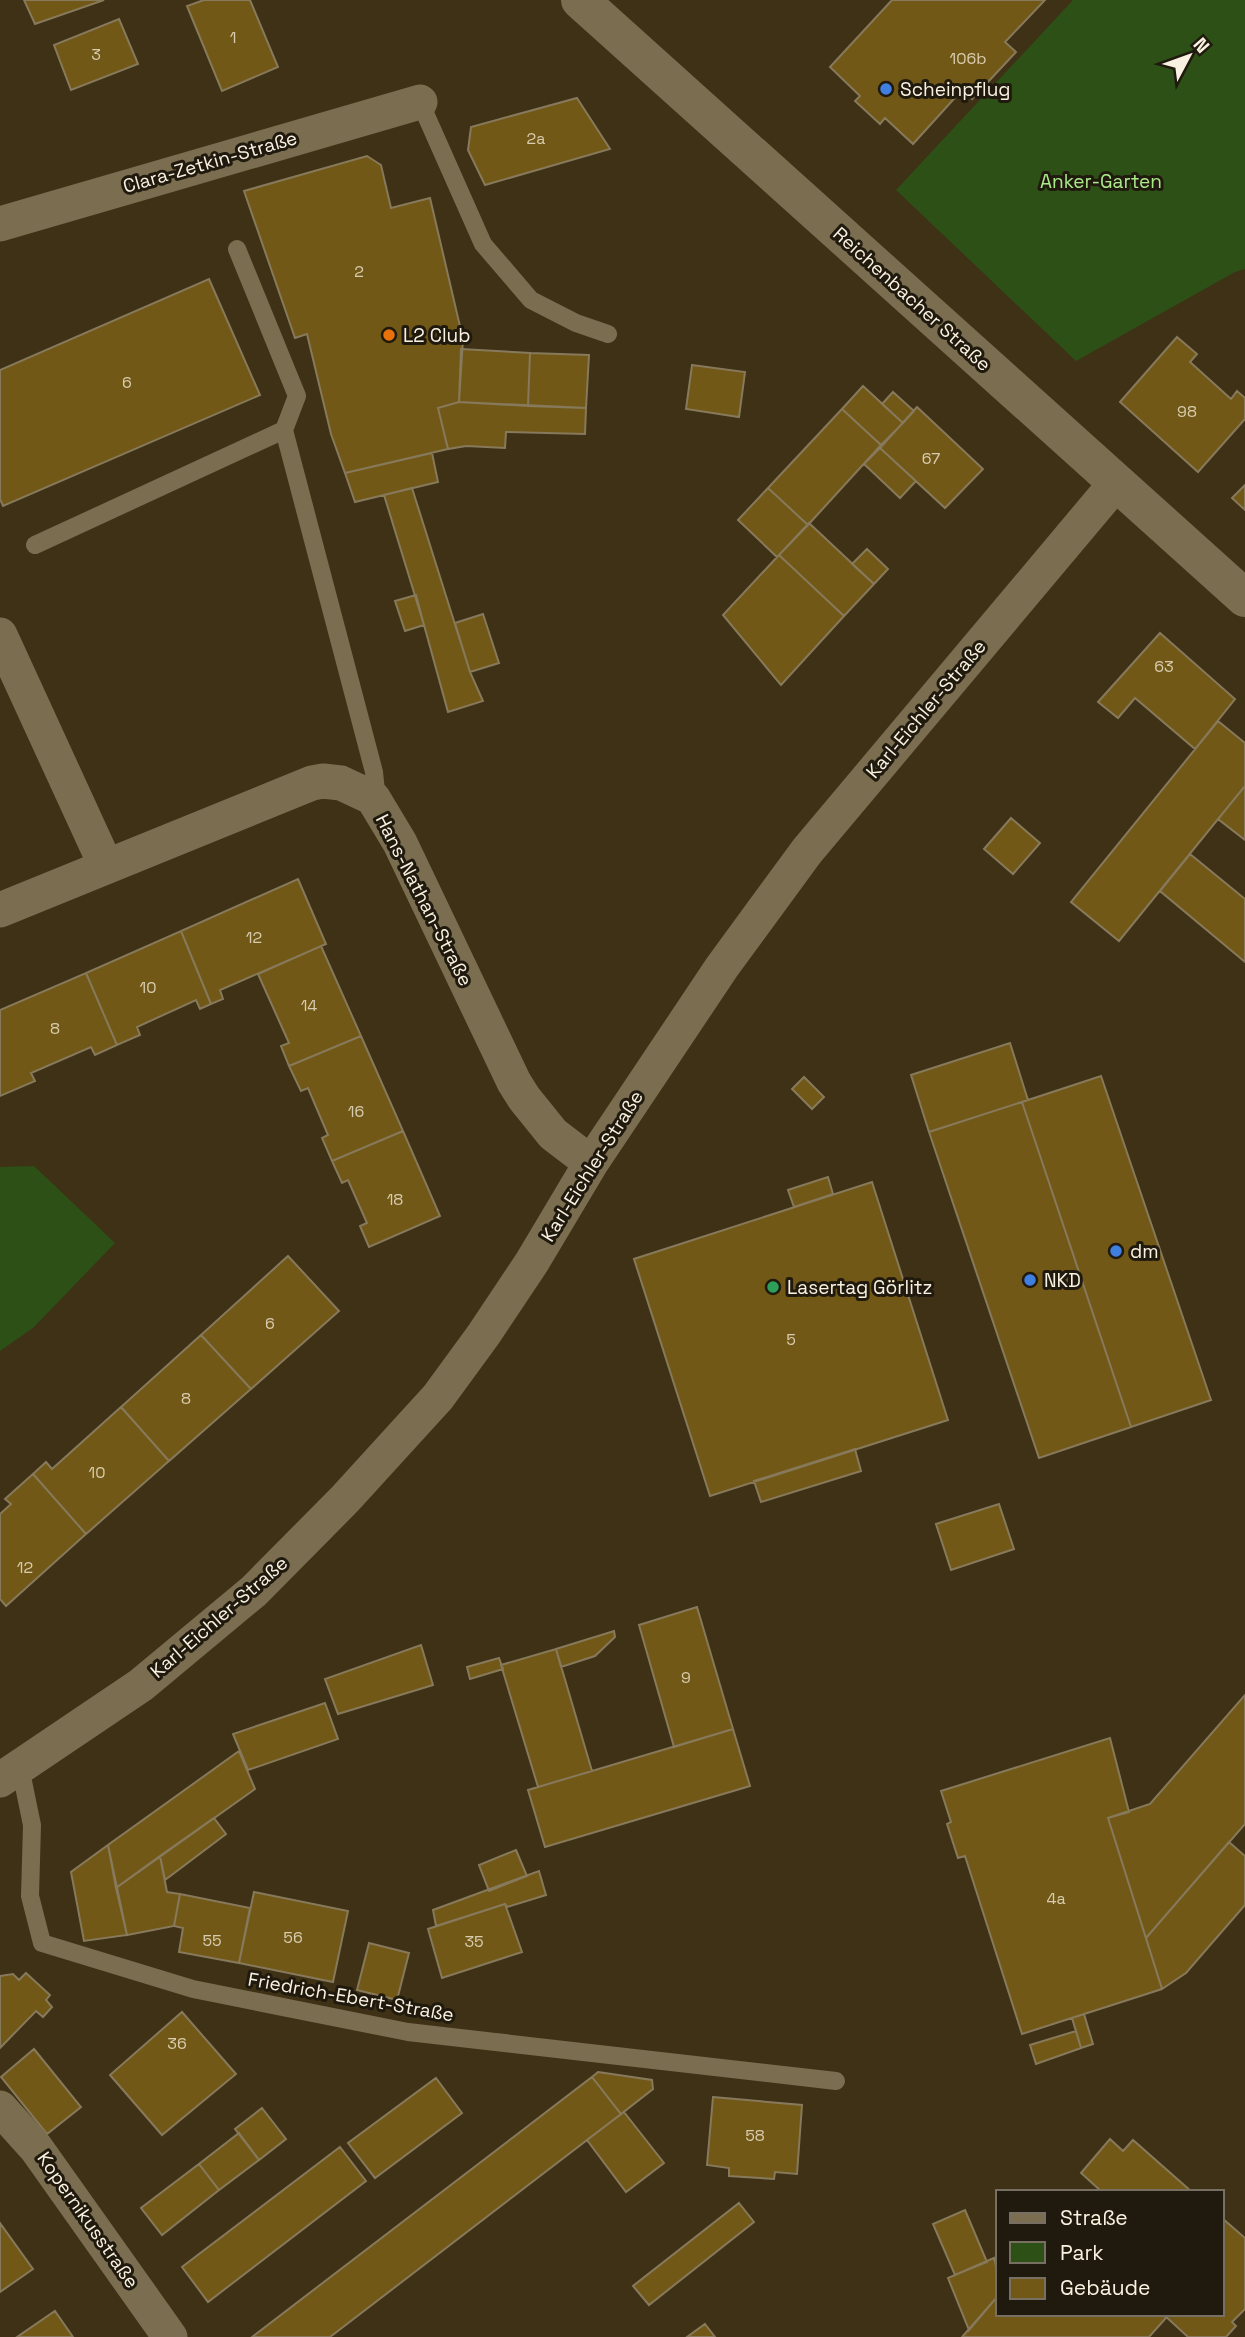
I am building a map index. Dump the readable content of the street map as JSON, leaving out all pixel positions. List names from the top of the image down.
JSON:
{
  "streets": {
    "street": [
      "Clara-Zetkin-Straße",
      "Reichenbacher Straße",
      "Karl-Eichler-Straße",
      "Hans-Nathan-Straße",
      "Kopernikusstraße"
    ],
    "lane": ["Friedrich-Ebert-Straße"]
  },
  "crossings": [
    ["Reichenbacher Straße", "Karl-Eichler-Straße"],
    ["Karl-Eichler-Straße", "Hans-Nathan-Straße"],
    ["Karl-Eichler-Straße", "Friedrich-Ebert-Straße"]
  ],
  "parks": ["Anker-Garten"],
  "places": [
    "Scheinpflug",
    "L2 Club",
    "dm",
    "NKD",
    "Lasertag Görlitz"
  ],
  "house_numbers": [
    "1",
    "3",
    "106b",
    "2a",
    "2",
    "6",
    "98",
    "67",
    "63",
    "12",
    "10",
    "14",
    "8",
    "16",
    "18",
    "6",
    "5",
    "8",
    "10",
    "12",
    "9",
    "4a",
    "56",
    "55",
    "35",
    "36",
    "58"
  ],
  "legend": ["Straße", "Park", "Gebäude"],
  "north": "top right"
}
